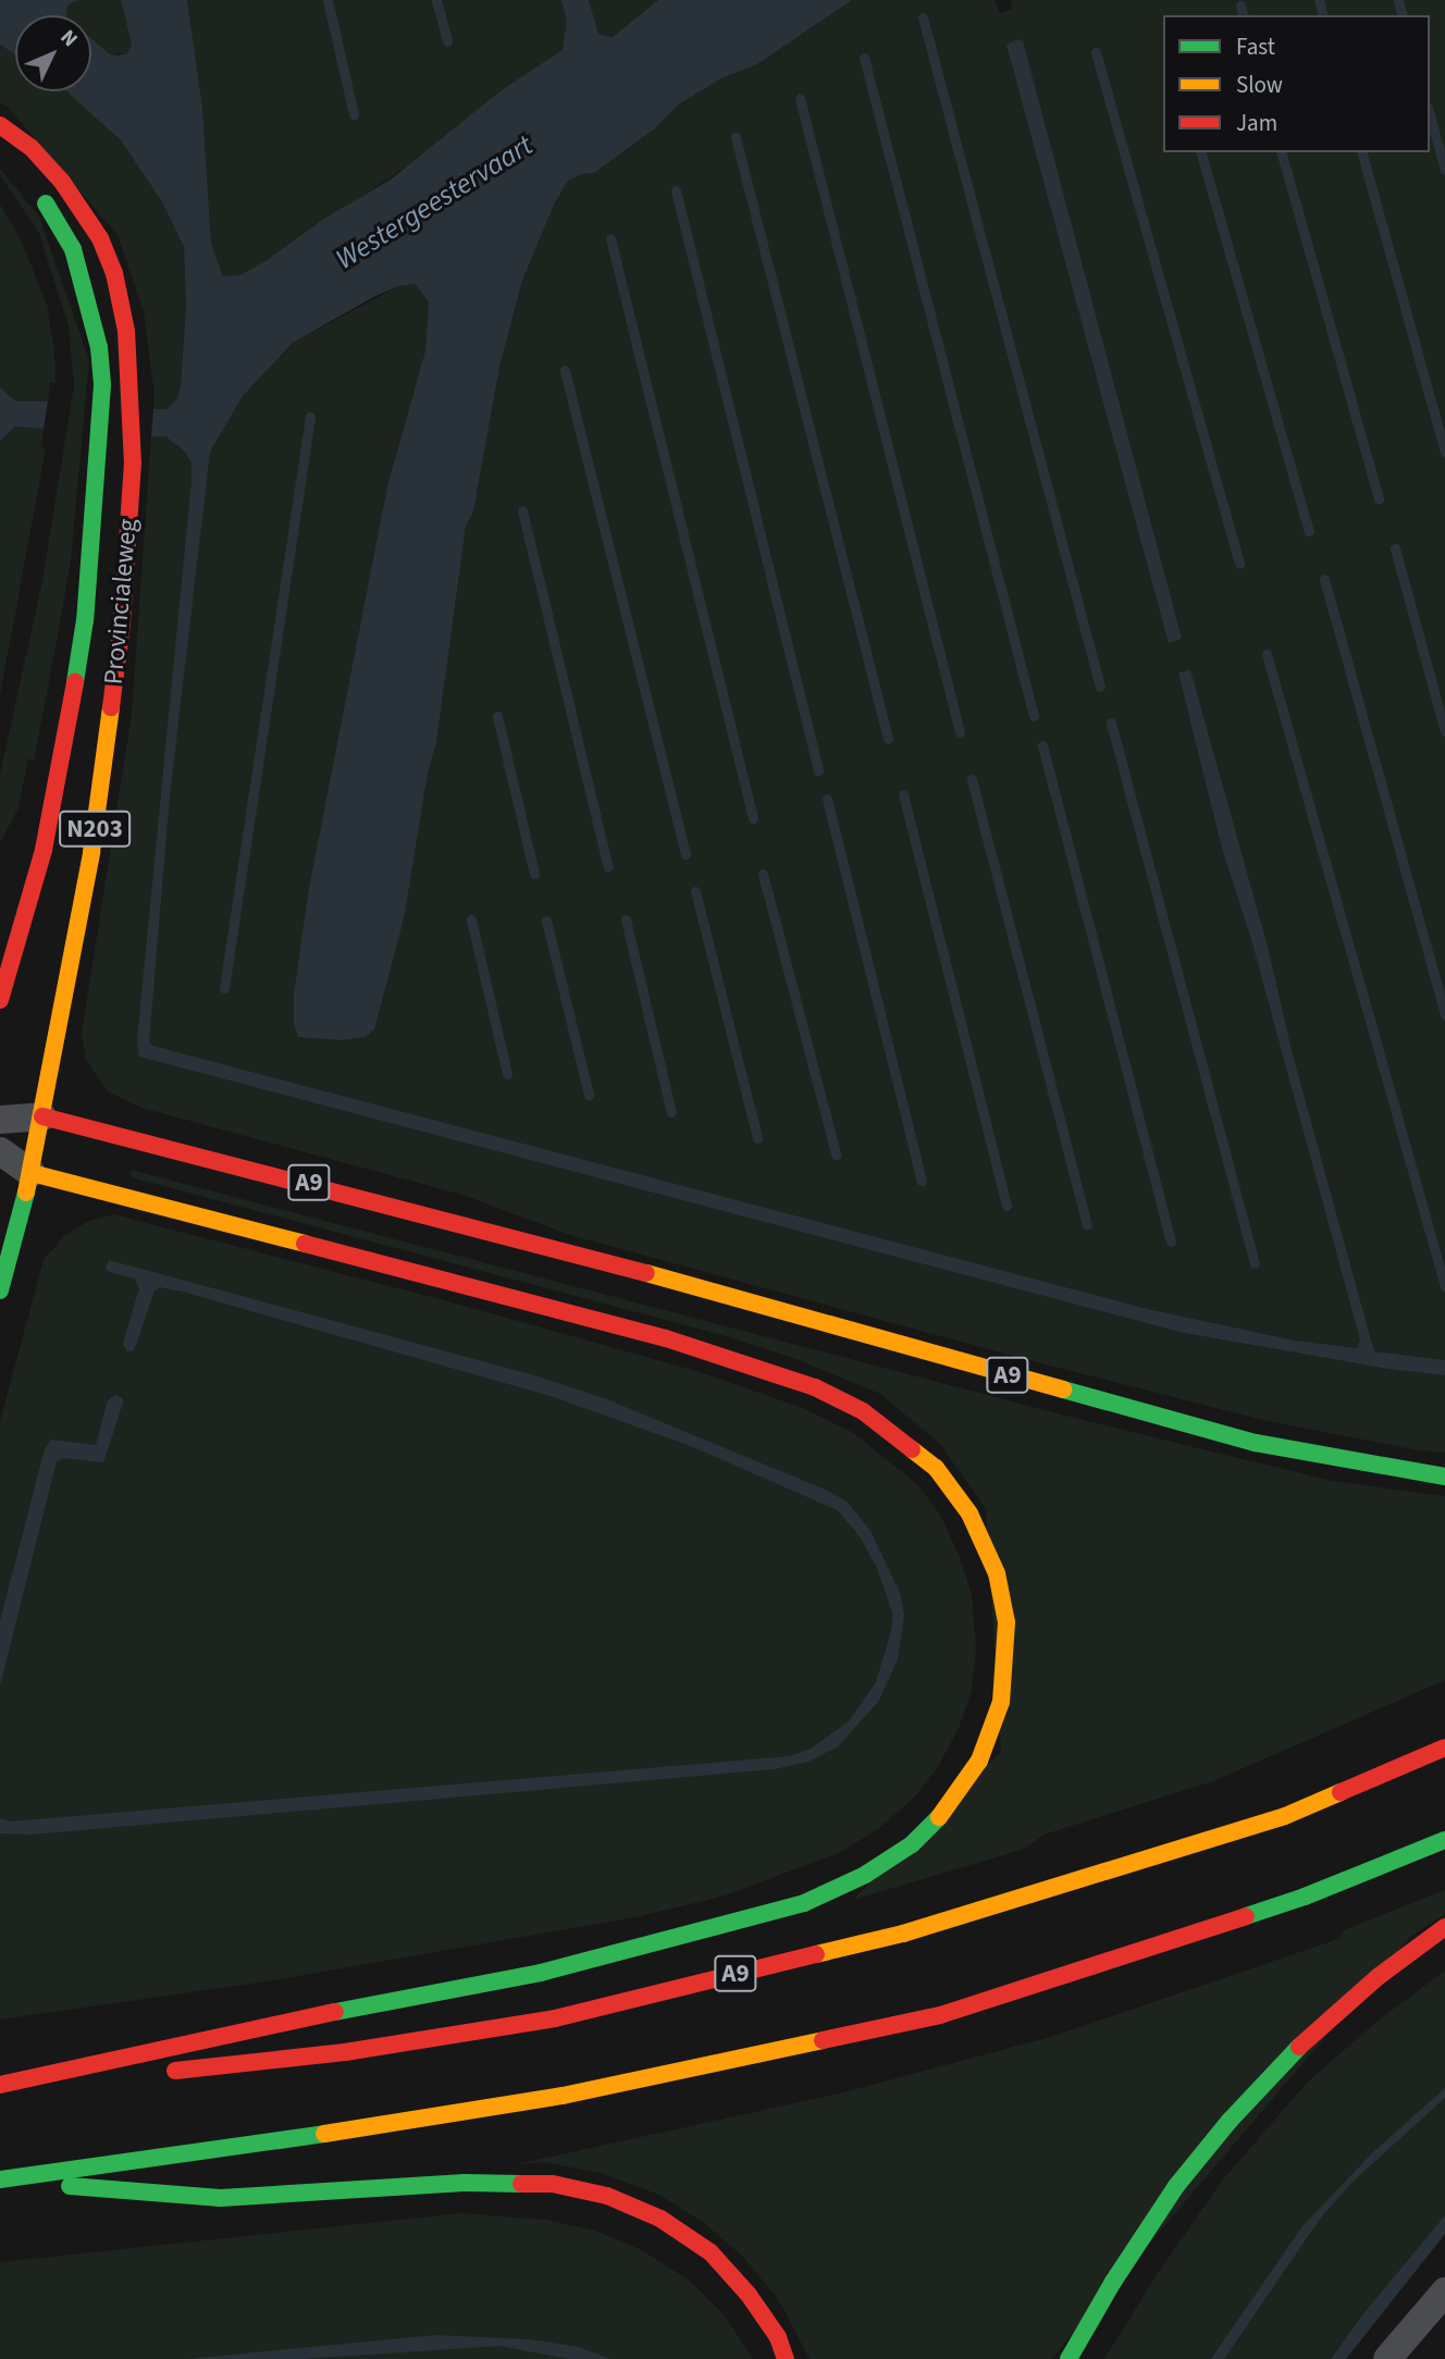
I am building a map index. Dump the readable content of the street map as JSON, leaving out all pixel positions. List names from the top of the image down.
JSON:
{
  "streets": {
    "main road": ["Provincialeweg", "N203", "A9"]
  },
  "crossings": [
    ["Provincialeweg", "A9"]
  ],
  "water": ["Westergeestervaart"],
  "legend": ["Fast", "Slow", "Jam"],
  "north": "top right"
}
